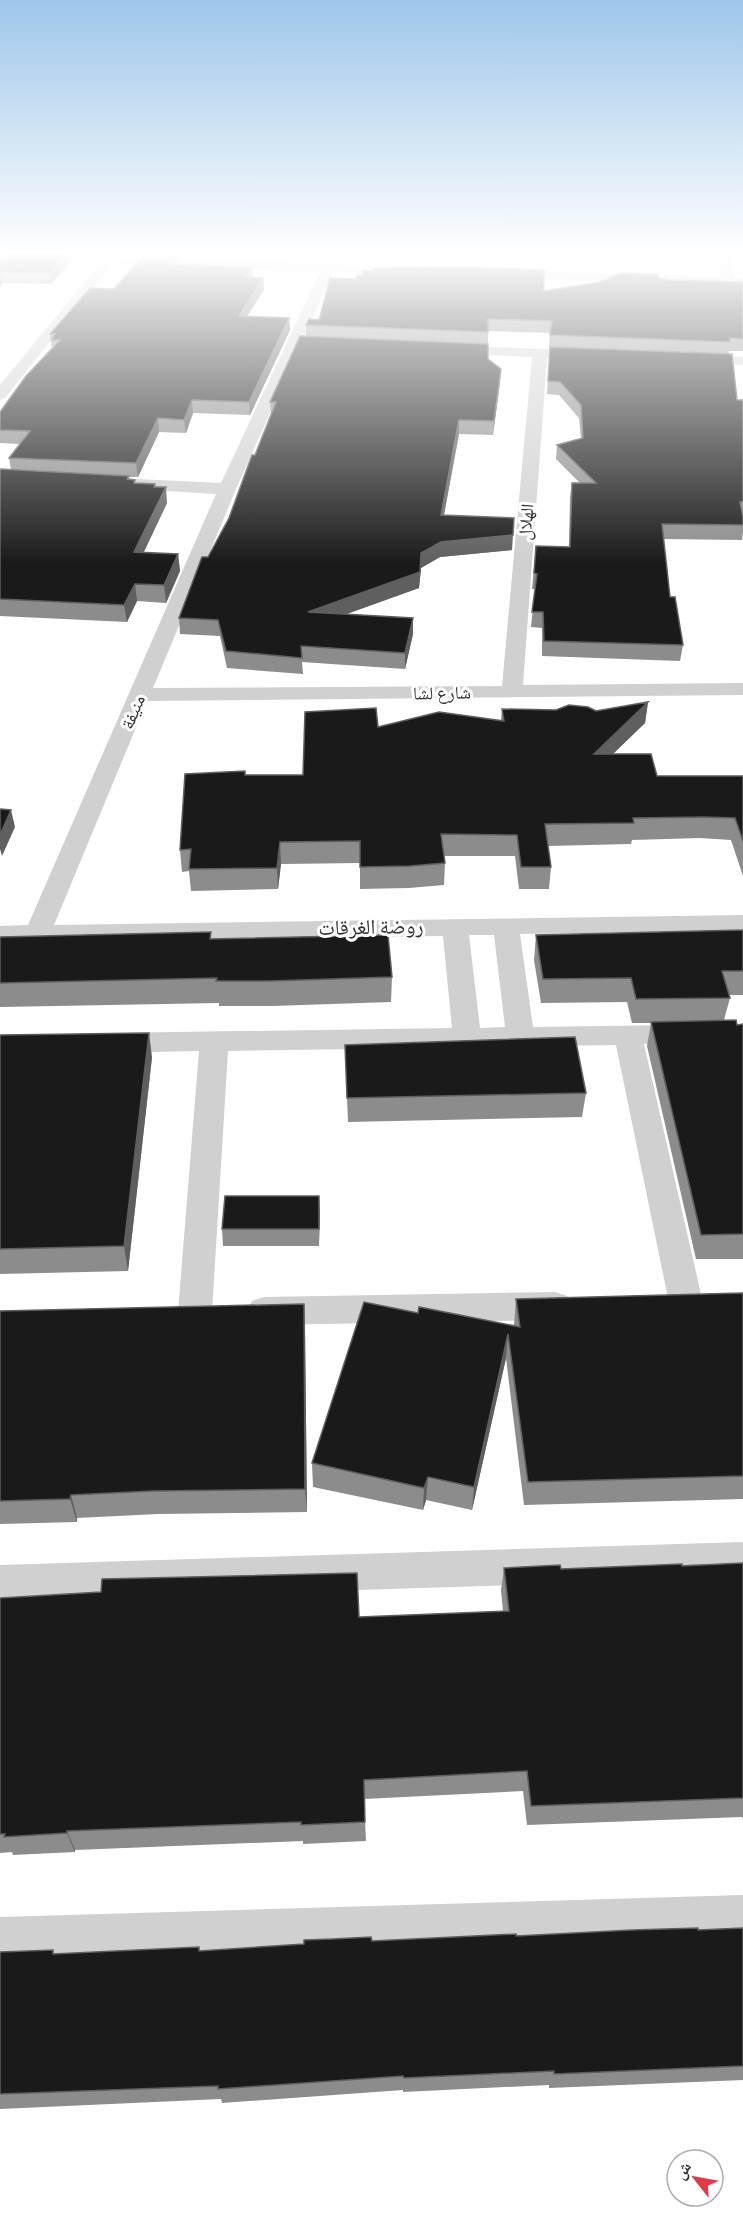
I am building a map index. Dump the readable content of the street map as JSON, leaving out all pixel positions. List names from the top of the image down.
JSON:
{
  "streets": {
    "street": [
      "الهلال",
      "شارع لشا",
      "منيفة",
      "روضة الغرقات"
    ]
  },
  "crossings": [
    ["الهلال", "شارع لشا"],
    ["شارع لشا", "منيفة"],
    ["منيفة", "روضة الغرقات"]
  ],
  "north": "top left"
}
